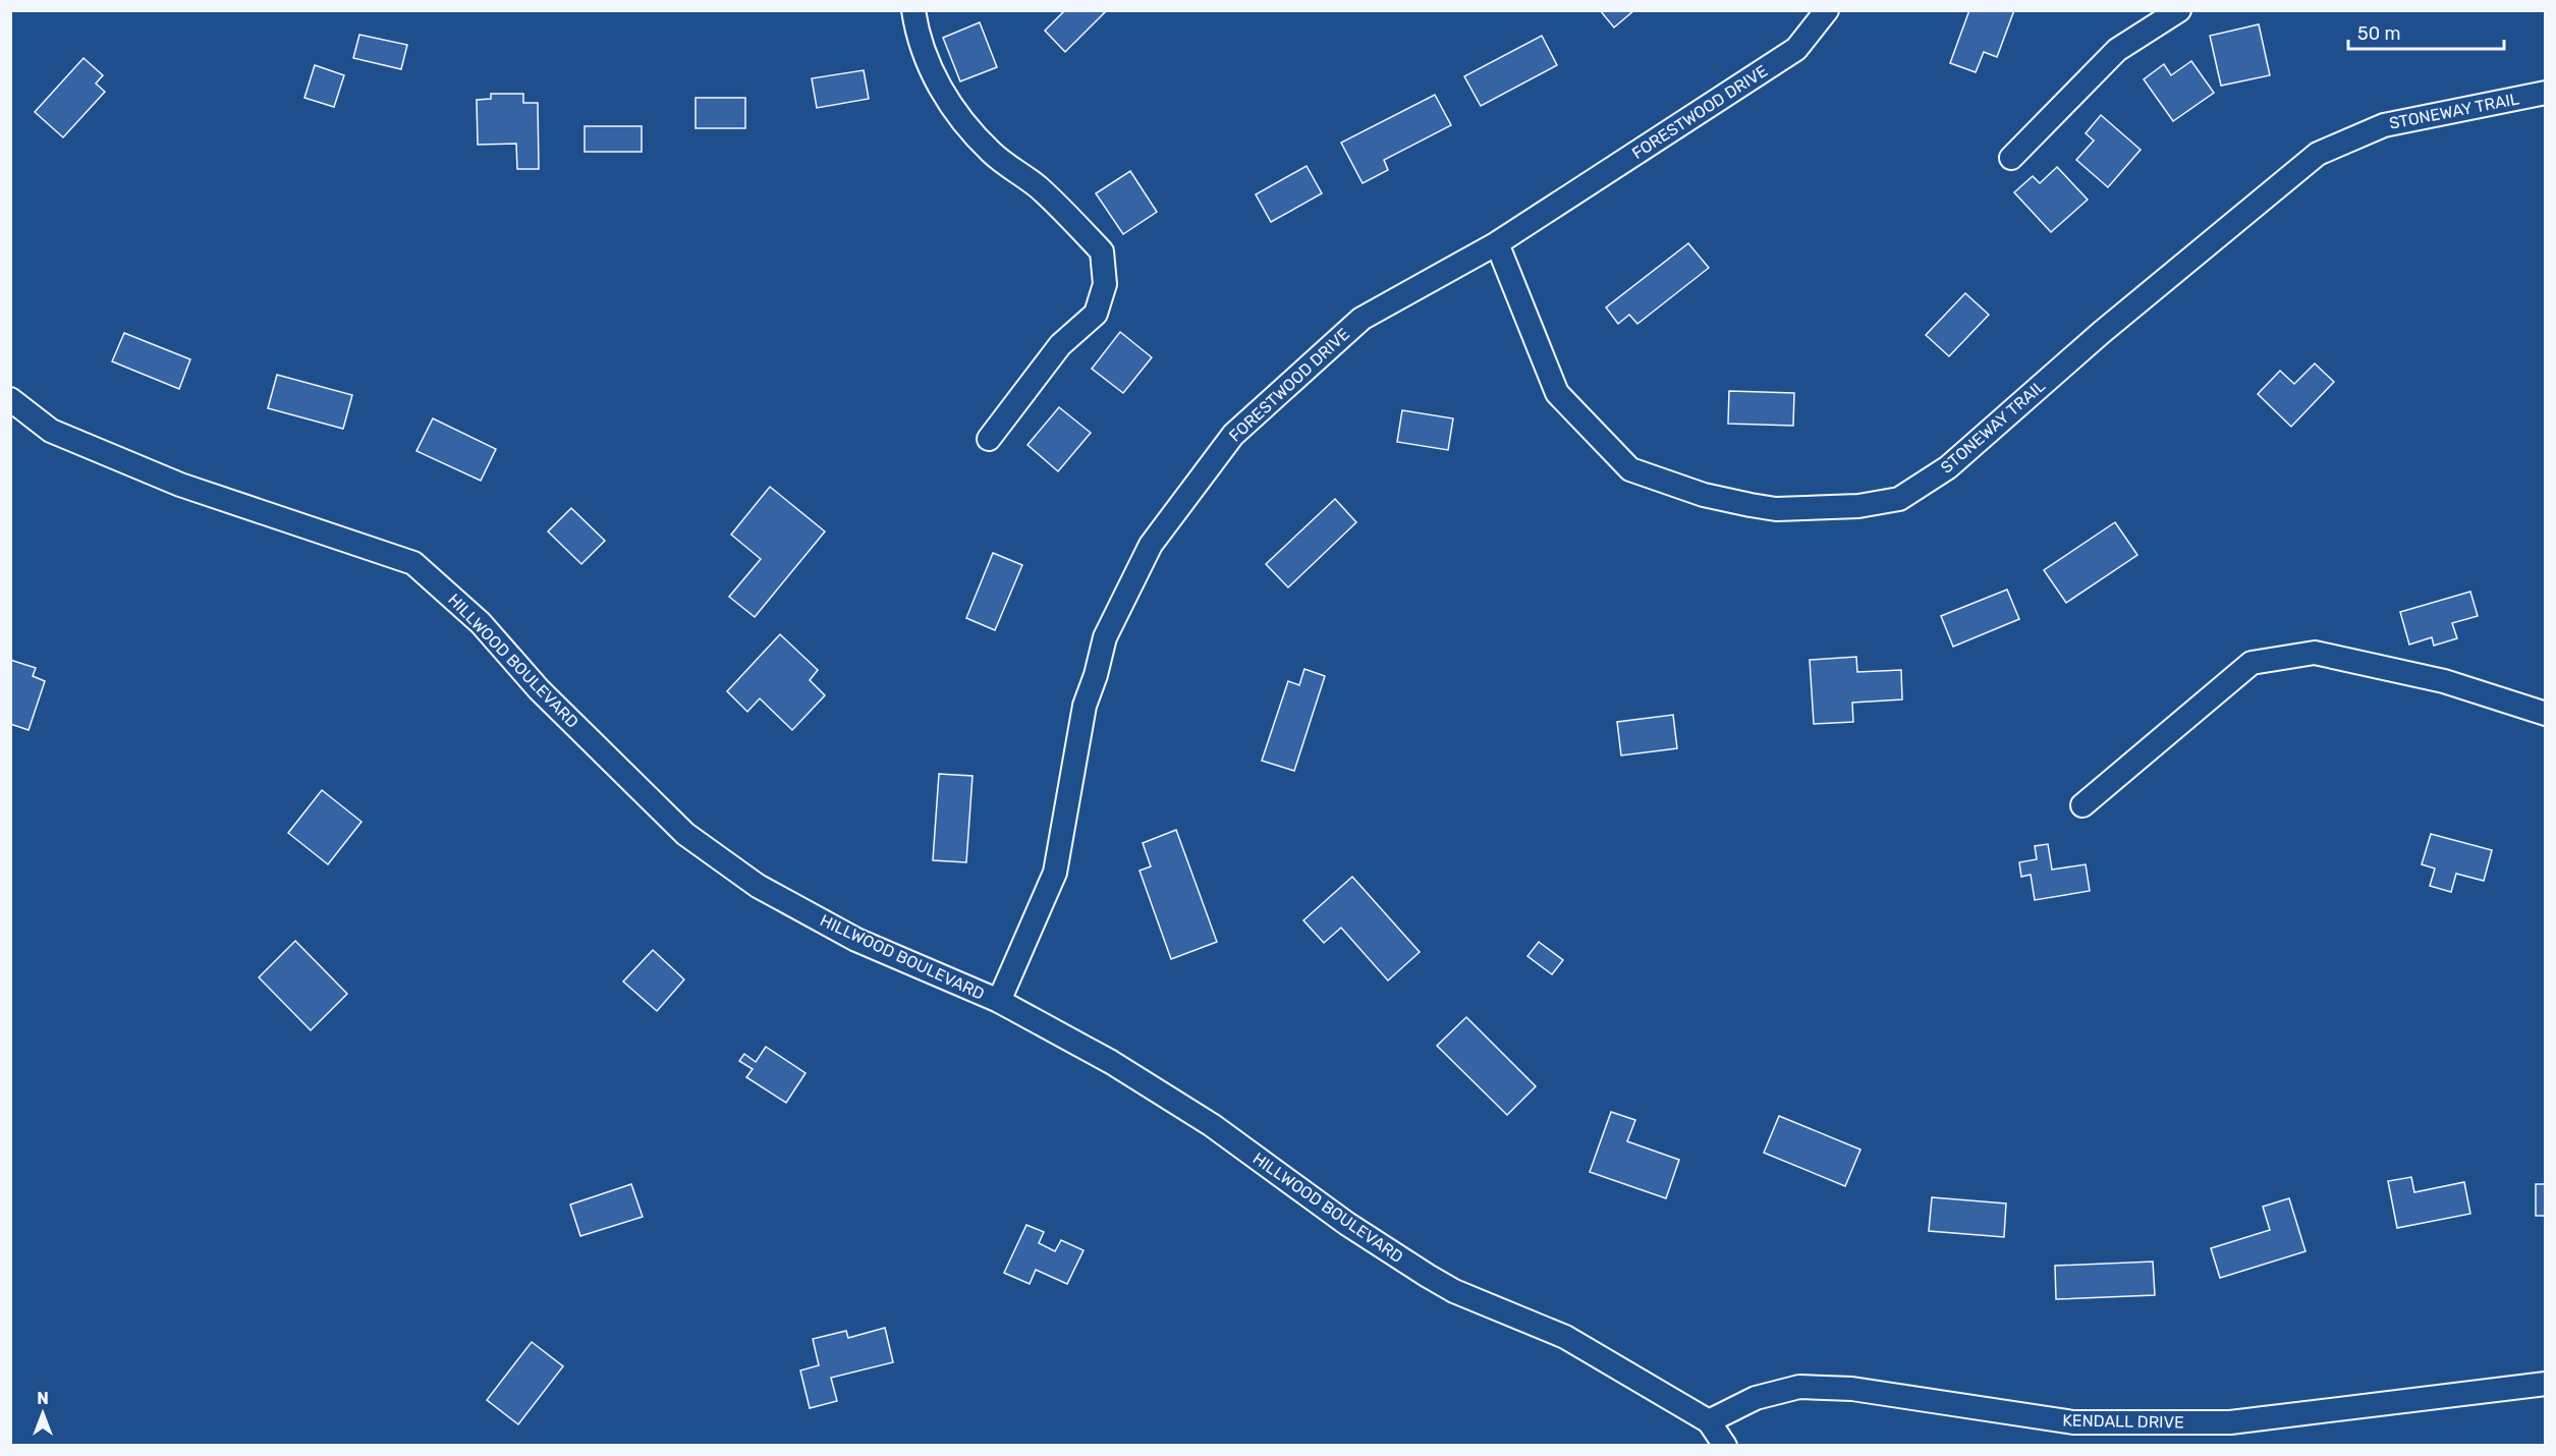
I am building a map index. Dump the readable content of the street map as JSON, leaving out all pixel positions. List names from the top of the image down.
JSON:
{
  "streets": {
    "street": [
      "STONEWAY TRAIL",
      "FORESTWOOD DRIVE",
      "HILLWOOD BOULEVARD",
      "KENDALL DRIVE"
    ]
  },
  "crossings": [
    ["STONEWAY TRAIL", "FORESTWOOD DRIVE"],
    ["FORESTWOOD DRIVE", "HILLWOOD BOULEVARD"],
    ["HILLWOOD BOULEVARD", "KENDALL DRIVE"]
  ],
  "scale_bar": "50 m",
  "north": "top"
}
